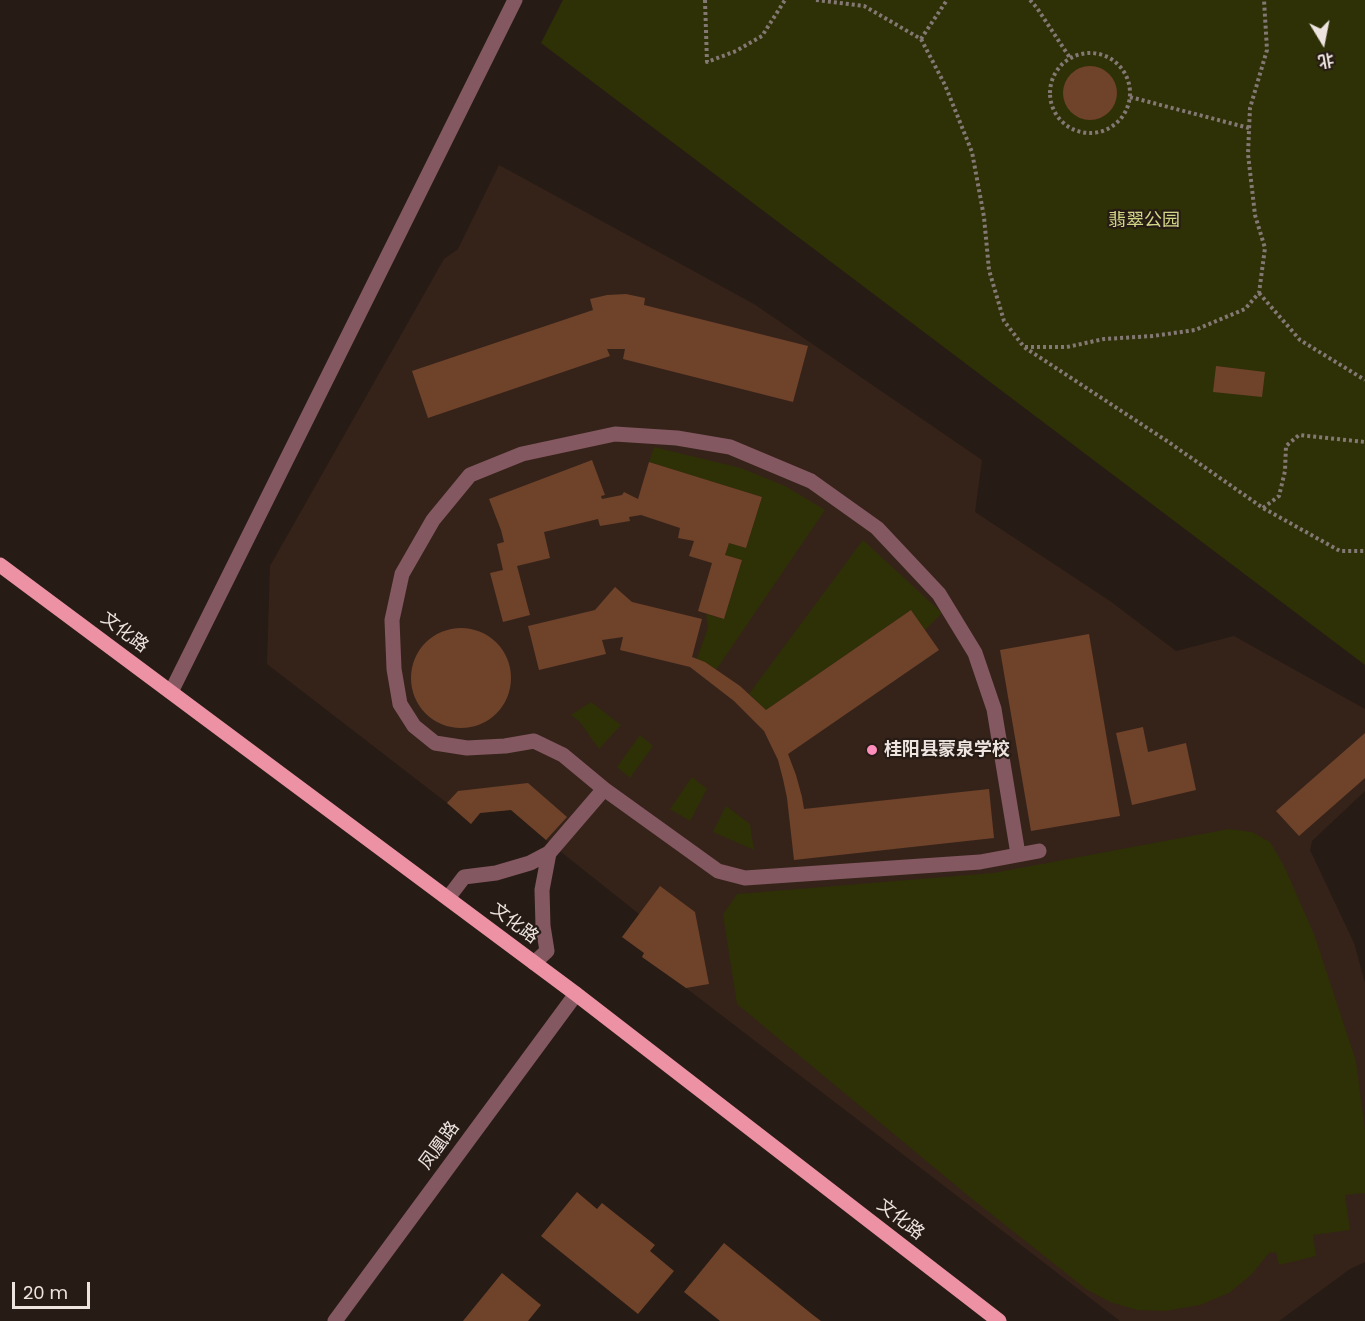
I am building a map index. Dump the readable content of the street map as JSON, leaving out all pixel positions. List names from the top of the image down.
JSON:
{
  "streets": {
    "main road": ["文化路"],
    "street": ["凤凰路"]
  },
  "crossings": [
    ["文化路", "凤凰路"]
  ],
  "parks": ["翡翠公园"],
  "places": ["桂阳县蒙泉学校"],
  "scale_bar": "20 m",
  "north": "bottom"
}
